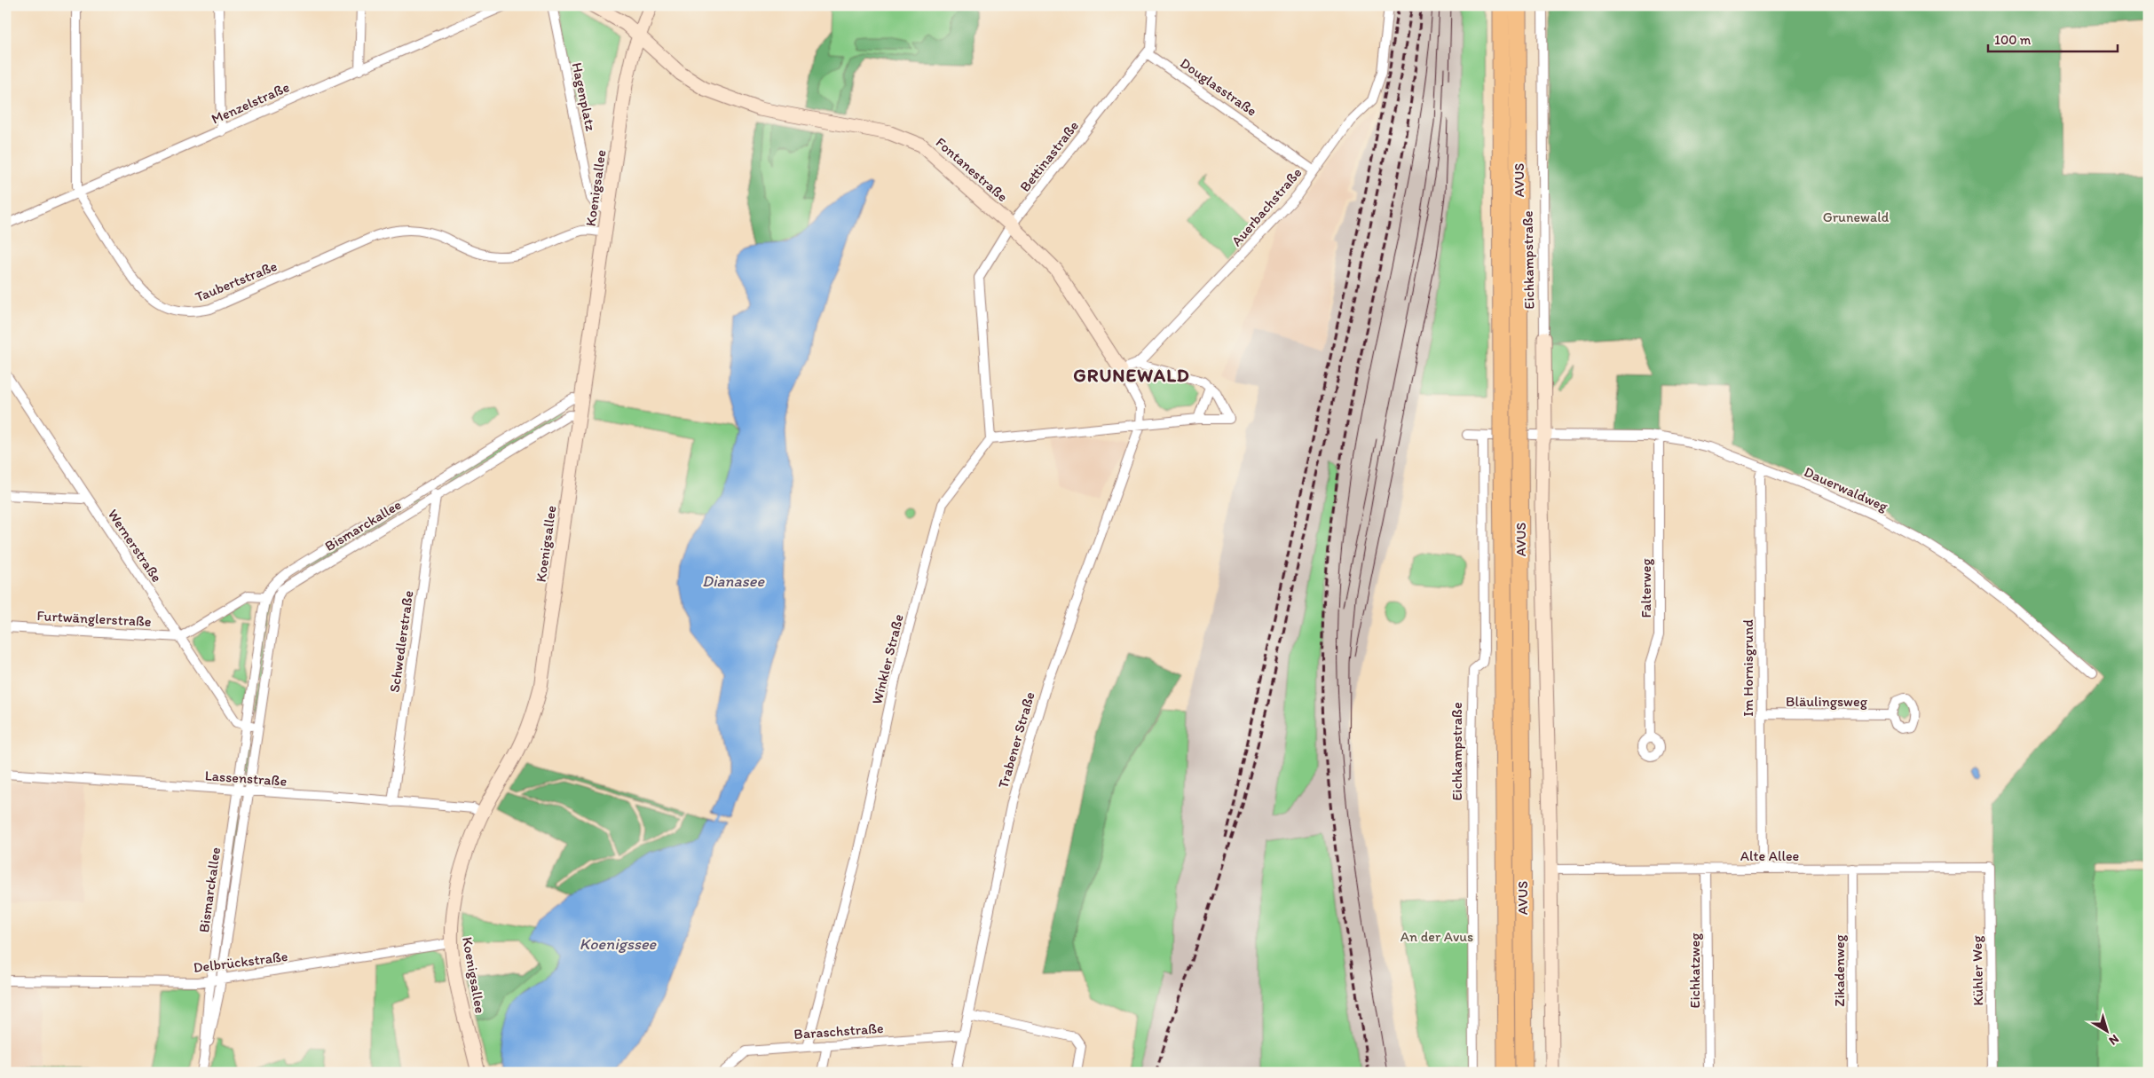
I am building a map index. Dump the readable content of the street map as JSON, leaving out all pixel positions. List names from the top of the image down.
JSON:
{
  "streets": {
    "highway": ["AVUS"],
    "street": [
      "Douglasstraße",
      "Hagenplatz",
      "Menzelstraße",
      "Bettinastraße",
      "Fontanestraße",
      "Koenigsallee",
      "Auerbachstraße",
      "Eichkampstraße",
      "Taubertstraße",
      "Dauerwaldweg",
      "Bismarckallee",
      "Wernerstraße",
      "Falterweg",
      "Furtwänglerstraße",
      "Schwedlerstraße",
      "Winkler Straße",
      "Im Hornisgrund",
      "Bläulingsweg",
      "Trabener Straße",
      "Lassenstraße",
      "Alte Allee",
      "Delbrückstraße",
      "Eichkatzweg",
      "Zikadenweg",
      "Kühler Weg",
      "Baraschstraße"
    ]
  },
  "crossings": [
    ["Douglasstraße", "Bettinastraße"],
    ["Douglasstraße", "Auerbachstraße"],
    ["Hagenplatz", "Koenigsallee"],
    ["Menzelstraße", "Taubertstraße"],
    ["Bettinastraße", "Fontanestraße"],
    ["Bettinastraße", "Winkler Straße"],
    ["Fontanestraße", "Koenigsallee"],
    ["Fontanestraße", "Auerbachstraße"],
    ["Fontanestraße", "Trabener Straße"],
    ["AVUS", "Eichkampstraße"],
    ["Koenigsallee", "Taubertstraße"],
    ["Koenigsallee", "Bismarckallee"],
    ["Koenigsallee", "Lassenstraße"],
    ["Koenigsallee", "Delbrückstraße"],
    ["Eichkampstraße", "Dauerwaldweg"],
    ["Eichkampstraße", "Alte Allee"],
    ["Dauerwaldweg", "Falterweg"],
    ["Dauerwaldweg", "Im Hornisgrund"],
    ["Bismarckallee", "Wernerstraße"],
    ["Bismarckallee", "Schwedlerstraße"],
    ["Bismarckallee", "Lassenstraße"],
    ["Bismarckallee", "Delbrückstraße"],
    ["Wernerstraße", "Furtwänglerstraße"],
    ["Schwedlerstraße", "Lassenstraße"],
    ["Winkler Straße", "Baraschstraße"],
    ["Im Hornisgrund", "Bläulingsweg"],
    ["Im Hornisgrund", "Alte Allee"],
    ["Trabener Straße", "Baraschstraße"],
    ["Alte Allee", "Eichkatzweg"],
    ["Alte Allee", "Zikadenweg"],
    ["Alte Allee", "Kühler Weg"]
  ],
  "districts": ["GRUNEWALD"],
  "water": ["Dianasee", "Koenigssee"],
  "parks": ["Grunewald", "An der Avus"],
  "scale_bar": "100 m",
  "north": "bottom right"
}
